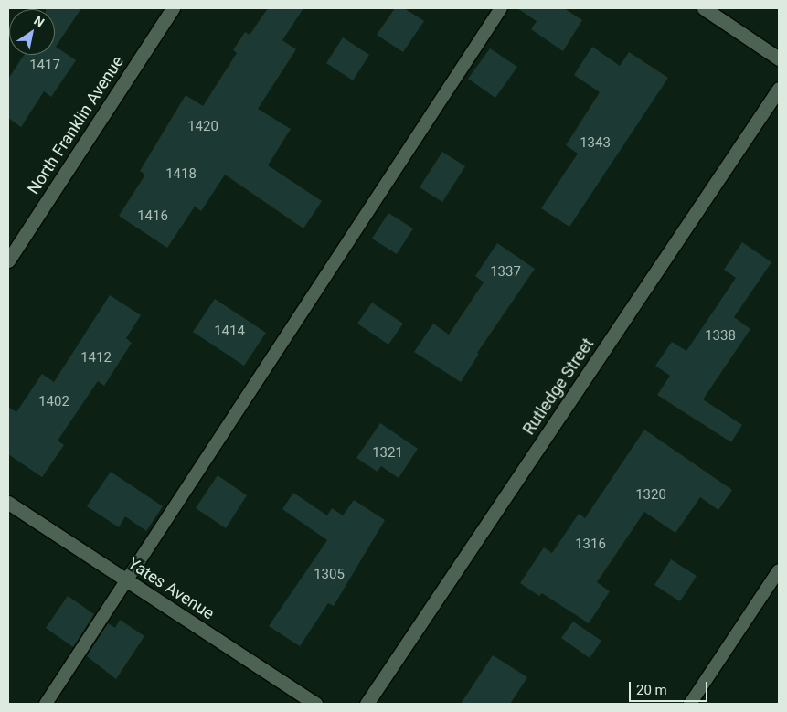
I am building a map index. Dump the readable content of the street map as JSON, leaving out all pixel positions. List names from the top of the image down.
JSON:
{
  "streets": {
    "street": ["North Franklin Avenue", "Rutledge Street", "Yates Avenue"]
  },
  "house_numbers": [
    "1417",
    "1420",
    "1343",
    "1418",
    "1416",
    "1337",
    "1414",
    "1338",
    "1412",
    "1402",
    "1321",
    "1320",
    "1316",
    "1305"
  ],
  "scale_bar": "20 m",
  "north": "top right"
}
